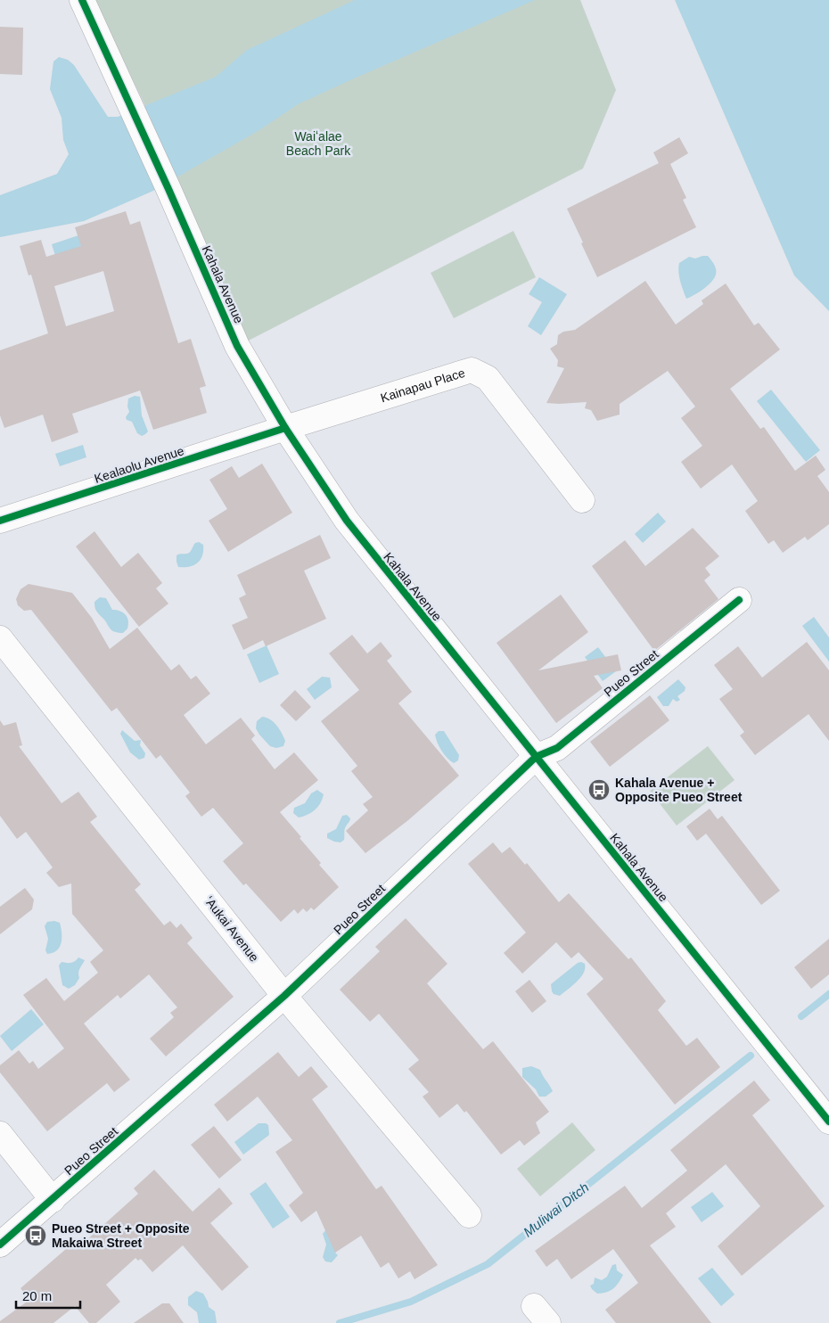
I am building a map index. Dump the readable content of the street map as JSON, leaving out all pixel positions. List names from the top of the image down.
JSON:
{
  "streets": {
    "street": [
      "Kahala Avenue",
      "Kainapau Place",
      "Kealaolu Avenue",
      "Pueo Street",
      "ʻAukai Avenue"
    ]
  },
  "crossings": [
    ["Kahala Avenue", "Kainapau Place"],
    ["Kahala Avenue", "Kealaolu Avenue"],
    ["Kahala Avenue", "Pueo Street"],
    ["Kainapau Place", "Kealaolu Avenue"],
    ["Pueo Street", "ʻAukai Avenue"]
  ],
  "water": ["Muliwai Ditch"],
  "parks": ["Waiʻalae Beach Park"],
  "places": {
    "bus stop": ["Kahala Avenue + Opposite Pueo Street", "Pueo Street + Opposite Makaiwa Street"]
  },
  "scale_bar": "20 m"
}
